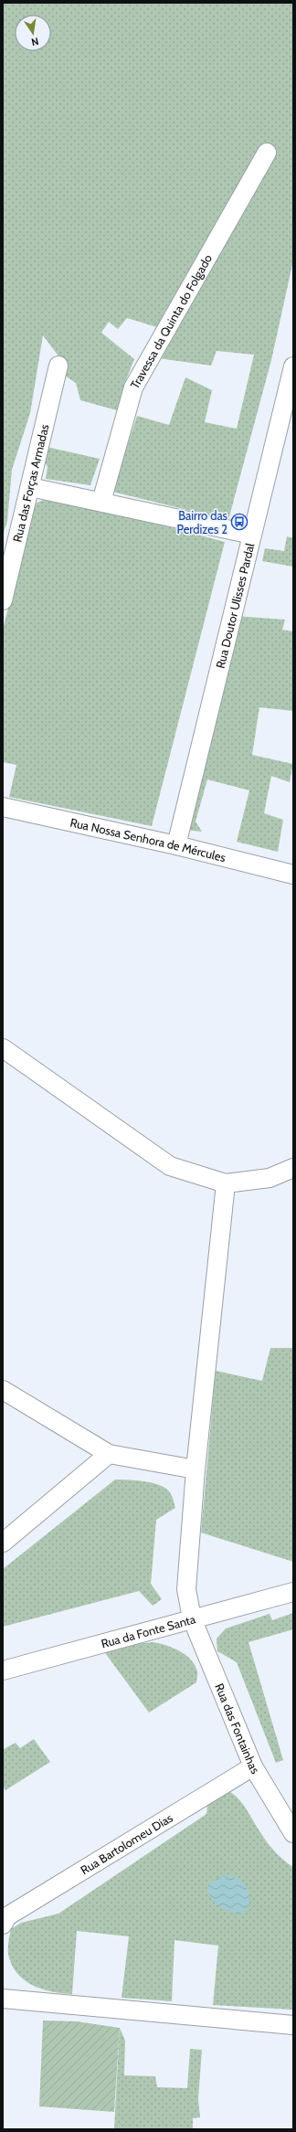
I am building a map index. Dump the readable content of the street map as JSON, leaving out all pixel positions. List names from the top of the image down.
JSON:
{
  "streets": {
    "street": [
      "Travessa da Quinta do Folgado",
      "Rua das Forças Armadas",
      "Rua Doutor Ulisses Pardal",
      "Rua Nossa Senhora de Mércules",
      "Rua da Fonte Santa",
      "Rua das Fontainhas",
      "Rua Bartolomeu Dias"
    ]
  },
  "crossings": [
    ["Rua Doutor Ulisses Pardal", "Rua Nossa Senhora de Mércules"],
    ["Rua da Fonte Santa", "Rua das Fontainhas"],
    ["Rua das Fontainhas", "Rua Bartolomeu Dias"]
  ],
  "places": {
    "bus stop": ["Bairro das Perdizes 2"]
  },
  "north": "bottom"
}
